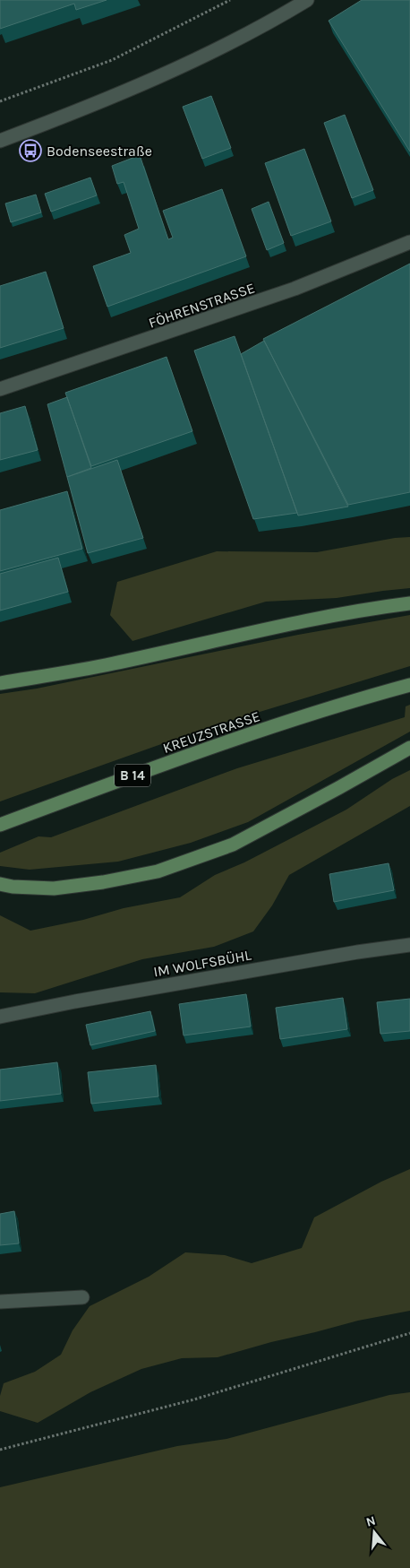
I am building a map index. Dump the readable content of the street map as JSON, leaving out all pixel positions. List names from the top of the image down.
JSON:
{
  "streets": {
    "main road": ["KREUZSTRASSE", "B 14"],
    "street": ["FÖHRENSTRASSE", "IM WOLFSBÜHL"]
  },
  "places": {
    "bus stop": ["Bodenseestraße"]
  },
  "north": "top"
}
